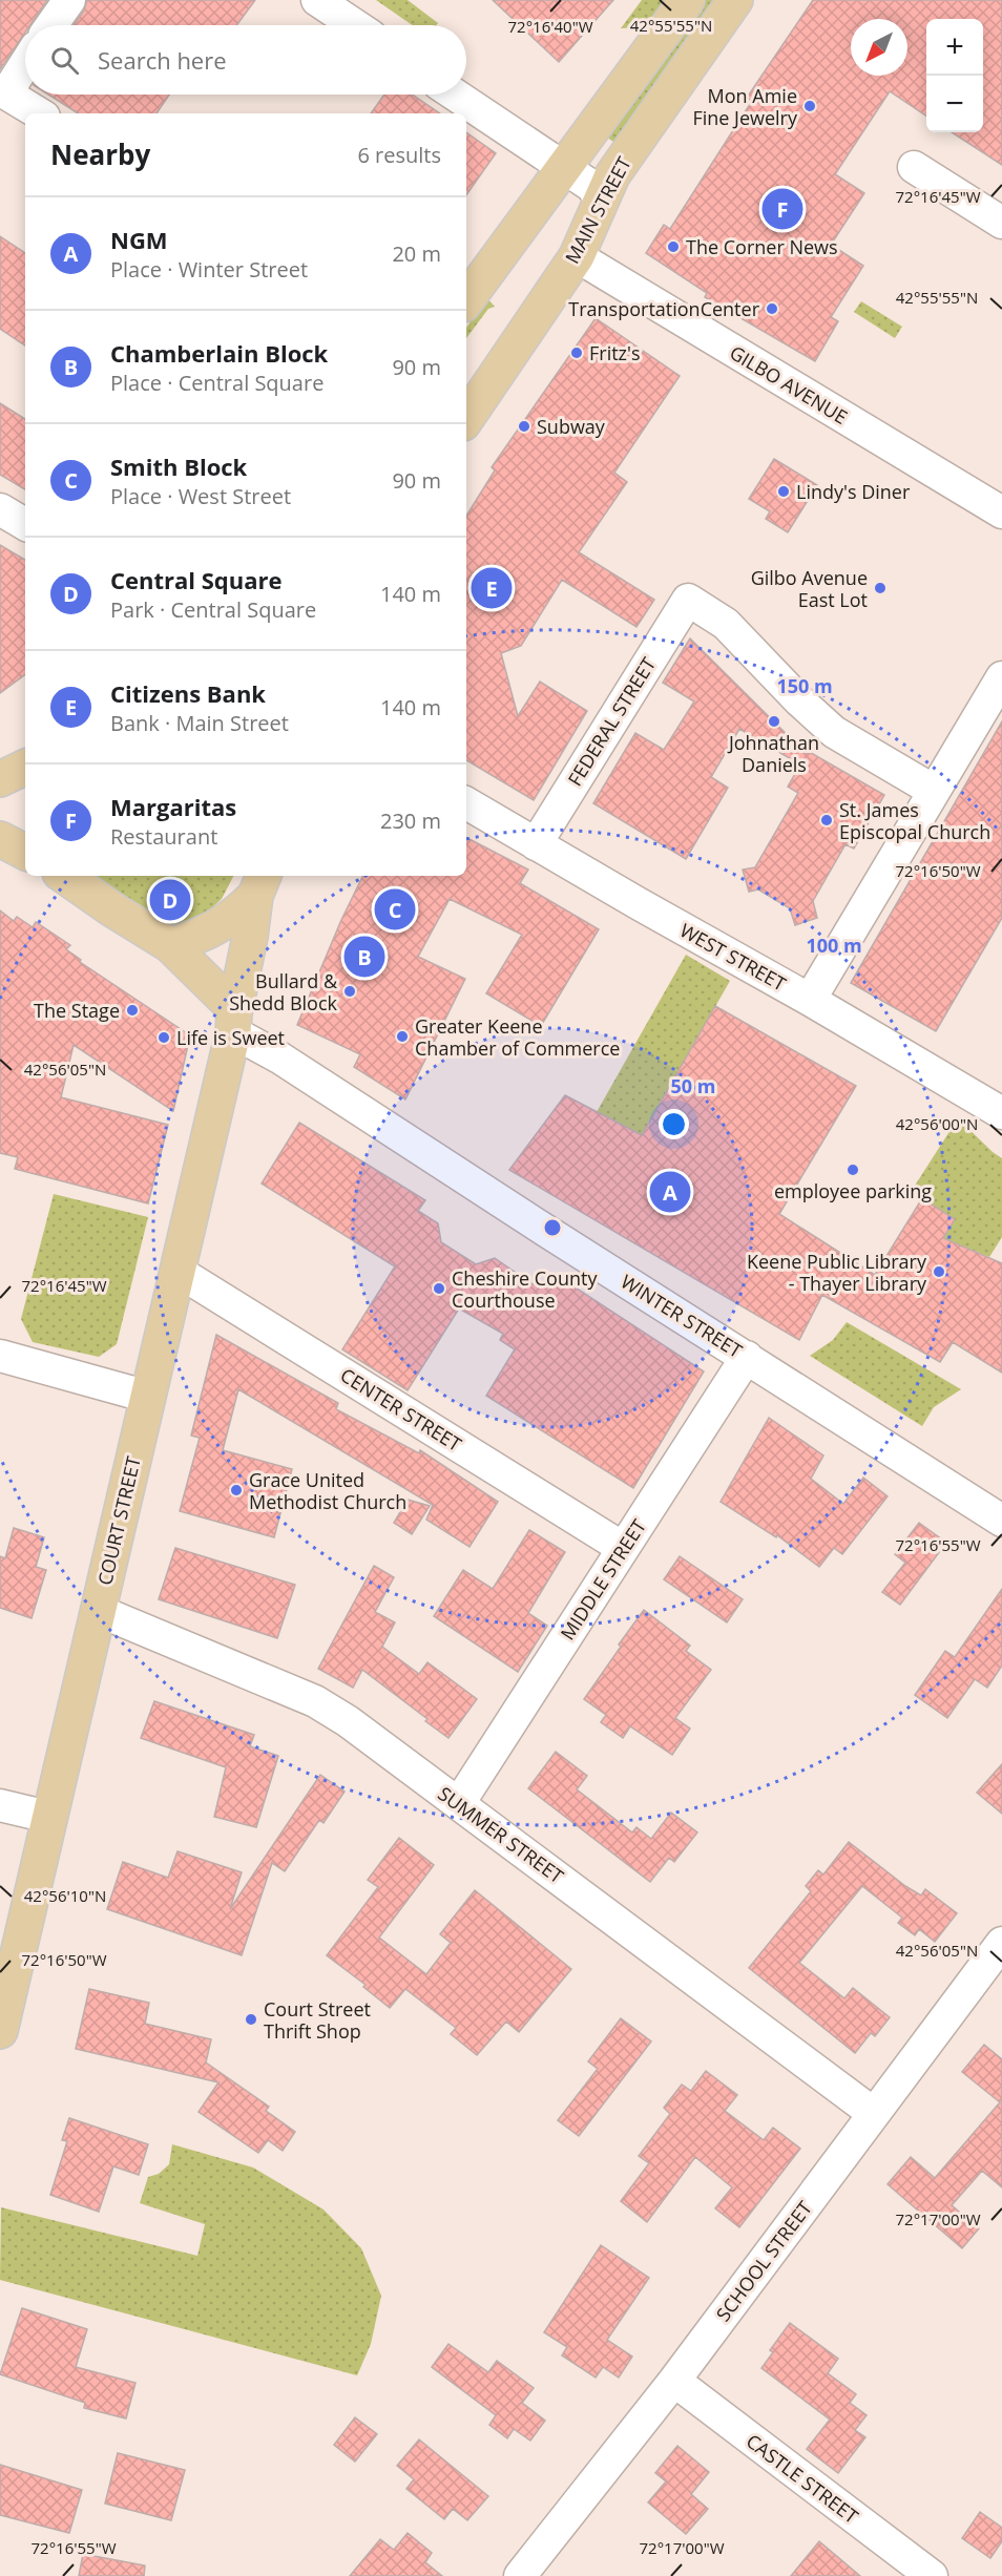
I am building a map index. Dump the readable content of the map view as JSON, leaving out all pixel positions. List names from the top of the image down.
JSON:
{
  "streets": {
    "main road": ["MAIN STREET", "COURT STREET"],
    "street": [
      "GILBO AVENUE",
      "FEDERAL STREET",
      "WEST STREET",
      "WINTER STREET",
      "CENTER STREET",
      "MIDDLE STREET",
      "SUMMER STREET",
      "SCHOOL STREET",
      "CASTLE STREET"
    ]
  },
  "crossings": [
    ["MAIN STREET", "GILBO AVENUE"],
    ["FEDERAL STREET", "WEST STREET"],
    ["WINTER STREET", "COURT STREET"],
    ["WINTER STREET", "MIDDLE STREET"],
    ["CENTER STREET", "COURT STREET"],
    ["CENTER STREET", "MIDDLE STREET"],
    ["COURT STREET", "SUMMER STREET"],
    ["MIDDLE STREET", "SUMMER STREET"],
    ["SUMMER STREET", "SCHOOL STREET"],
    ["SCHOOL STREET", "CASTLE STREET"]
  ],
  "places": [
    "Mon Amie Fine Jewelry",
    "The Corner News",
    "TransportationCenter",
    "Fritz's",
    "Subway",
    "Lindy's Diner",
    "Gilbo Avenue East Lot",
    "Johnathan Daniels",
    "St. James Episcopal Church",
    "Bullard & Shedd Block",
    "The Stage",
    "Greater Keene Chamber of Commerce",
    "Life is Sweet",
    "employee parking",
    "Keene Public Library - Thayer Library",
    "Cheshire County Courthouse",
    "Grace United Methodist Church",
    "Court Street Thrift Shop"
  ],
  "north": "bottom left",
  "page": {
    "map_buttons": ["+", "−"],
    "search": "Search here",
    "heading": ["Nearby", "6 results"],
    "pins": [
      "F",
      "E",
      "D",
      "C",
      "B",
      "A"
    ],
    "list": [
      {
        "mark": "A",
        "name": "NGM",
        "note": "Place · Winter Street",
        "value": "20 m"
      },
      {
        "mark": "B",
        "name": "Chamberlain Block",
        "note": "Place · Central Square",
        "value": "90 m"
      },
      {
        "mark": "C",
        "name": "Smith Block",
        "note": "Place · West Street",
        "value": "90 m"
      },
      {
        "mark": "D",
        "name": "Central Square",
        "note": "Park · Central Square",
        "value": "140 m"
      },
      {
        "mark": "E",
        "name": "Citizens Bank",
        "note": "Bank · Main Street",
        "value": "140 m"
      },
      {
        "mark": "F",
        "name": "Margaritas",
        "note": "Restaurant",
        "value": "230 m"
      }
    ]
  },
  "coordinates": [
    "42°55'55\"N",
    "72°16'40\"W",
    "72°16'45\"W",
    "72°16'50\"W",
    "42°56'05\"N",
    "42°56'00\"N",
    "72°16'55\"W",
    "42°56'10\"N",
    "72°17'00\"W"
  ],
  "rings": ["150 m", "100 m", "50 m"]
}
